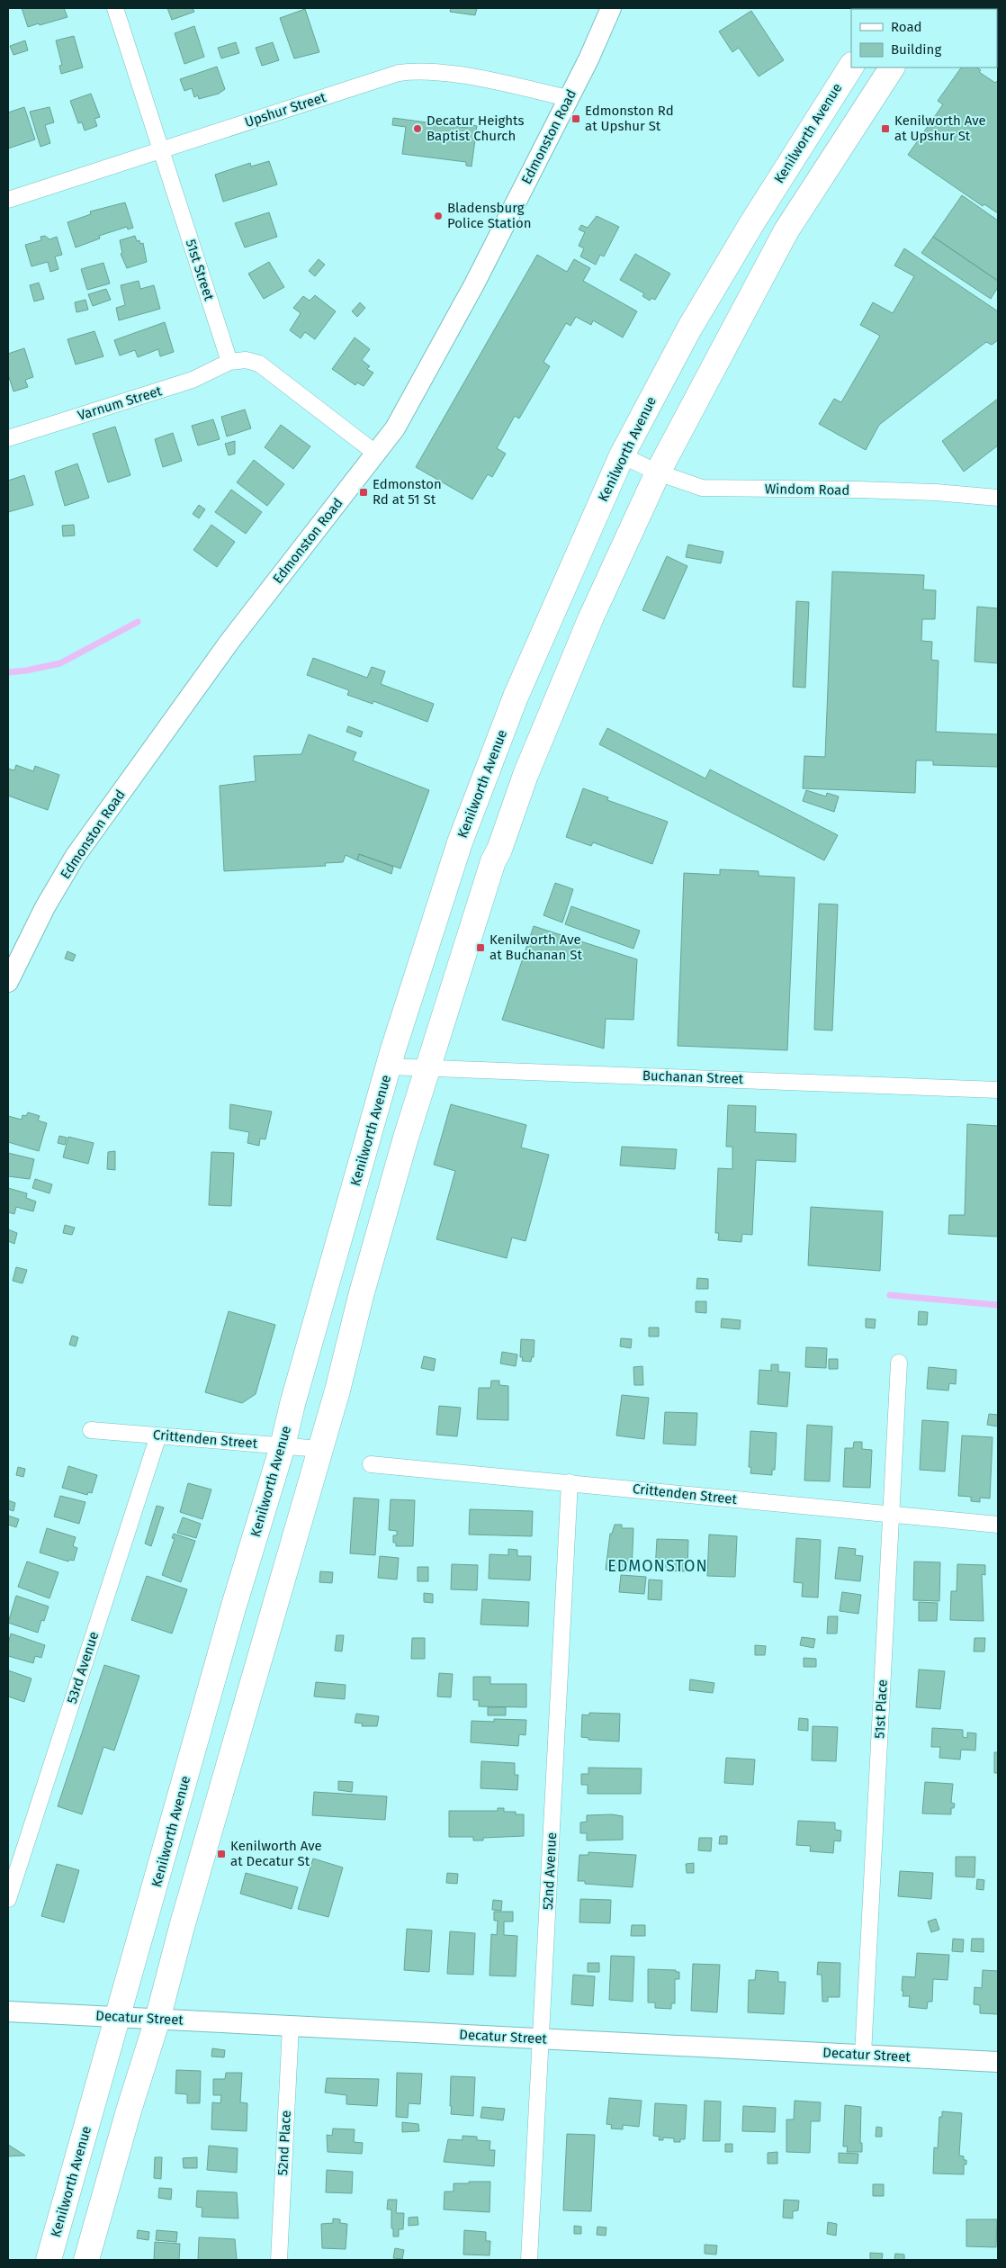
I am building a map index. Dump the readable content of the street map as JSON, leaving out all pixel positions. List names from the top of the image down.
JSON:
{
  "streets": {
    "main road": ["Kenilworth Avenue"],
    "street": [
      "Upshur Street",
      "Edmonston Road",
      "51st Street",
      "Varnum Street",
      "Windom Road",
      "Buchanan Street",
      "Crittenden Street",
      "53rd Avenue",
      "51st Place",
      "52nd Avenue",
      "Decatur Street",
      "52nd Place"
    ]
  },
  "crossings": [
    ["Upshur Street", "Edmonston Road"],
    ["Upshur Street", "51st Street"],
    ["Kenilworth Avenue", "Windom Road"],
    ["Kenilworth Avenue", "Buchanan Street"],
    ["Kenilworth Avenue", "Crittenden Street"],
    ["Kenilworth Avenue", "Decatur Street"],
    ["51st Street", "Varnum Street"],
    ["Crittenden Street", "53rd Avenue"],
    ["Crittenden Street", "51st Place"],
    ["Crittenden Street", "52nd Avenue"],
    ["51st Place", "Decatur Street"],
    ["52nd Avenue", "Decatur Street"],
    ["Decatur Street", "52nd Place"]
  ],
  "districts": ["EDMONSTON"],
  "places": {
    "transit": [
      "Edmonston Rd at Upshur St",
      "Kenilworth Ave at Upshur St",
      "Edmonston Rd at 51 St",
      "Kenilworth Ave at Buchanan St",
      "Kenilworth Ave at Decatur St"
    ],
    "other": ["Decatur Heights Baptist Church", "Bladensburg Police Station"]
  },
  "legend": ["Road", "Building"]
}
